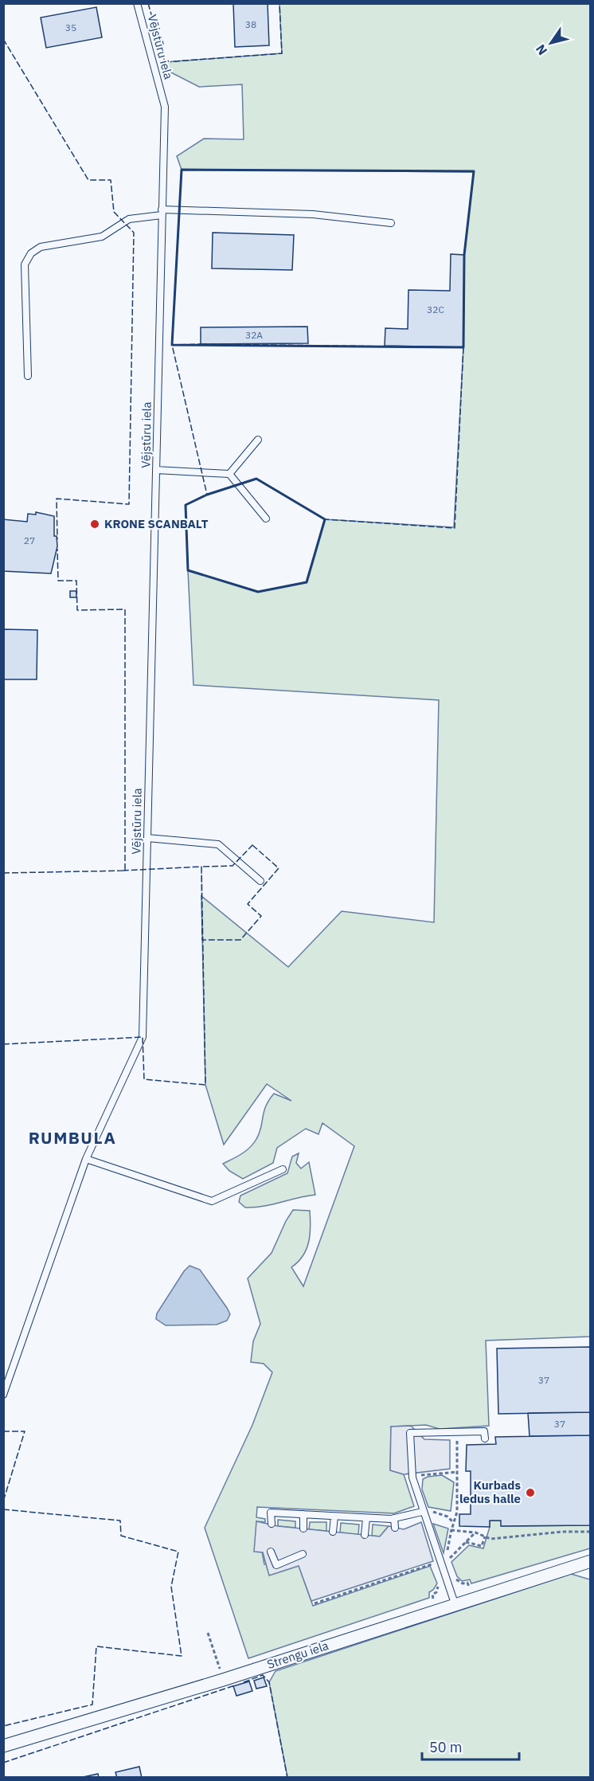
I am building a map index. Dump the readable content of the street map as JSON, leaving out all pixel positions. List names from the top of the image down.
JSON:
{
  "streets": {
    "street": ["Strengu iela"],
    "lane": ["Vējstūru iela"]
  },
  "districts": ["RUMBULA"],
  "places": ["KRONE SCANBALT", "Kurbads ledus halle"],
  "house_numbers": [
    "38",
    "35",
    "32C",
    "32A",
    "27",
    "37",
    "37"
  ],
  "scale_bar": "50 m",
  "north": "bottom left"
}
